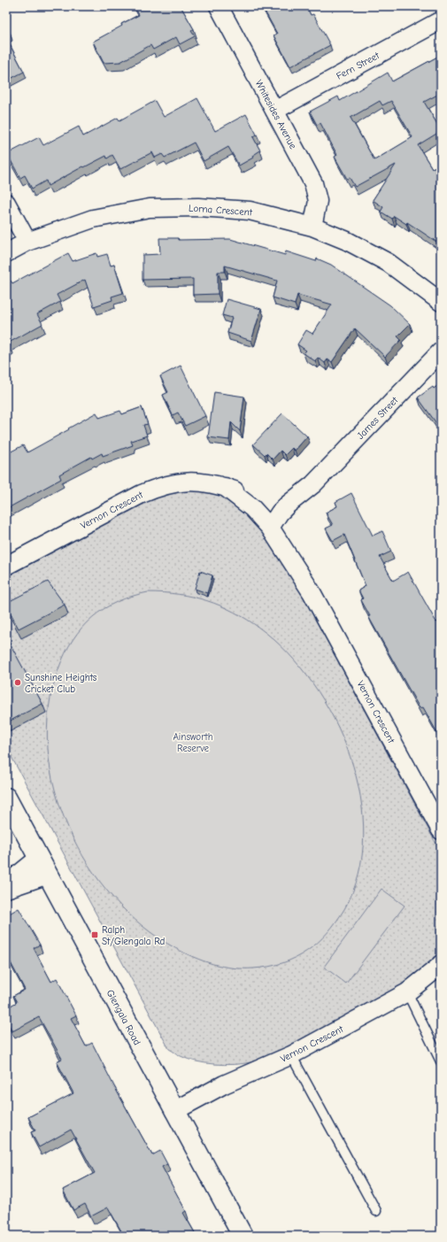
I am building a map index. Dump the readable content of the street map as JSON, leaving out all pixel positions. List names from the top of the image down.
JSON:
{
  "streets": {
    "street": [
      "Fern Street",
      "Whitesides Avenue",
      "Lorna Crescent",
      "James Street",
      "Vernon Crescent",
      "Glengala Road"
    ]
  },
  "crossings": [
    ["Fern Street", "Whitesides Avenue"],
    ["Whitesides Avenue", "Lorna Crescent"],
    ["James Street", "Vernon Crescent"],
    ["Vernon Crescent", "Glengala Road"]
  ],
  "parks": ["Ainsworth Reserve"],
  "places": {
    "other": ["Sunshine Heights Cricket Club"],
    "transit": ["Ralph St/Glengala Rd"]
  }
}
